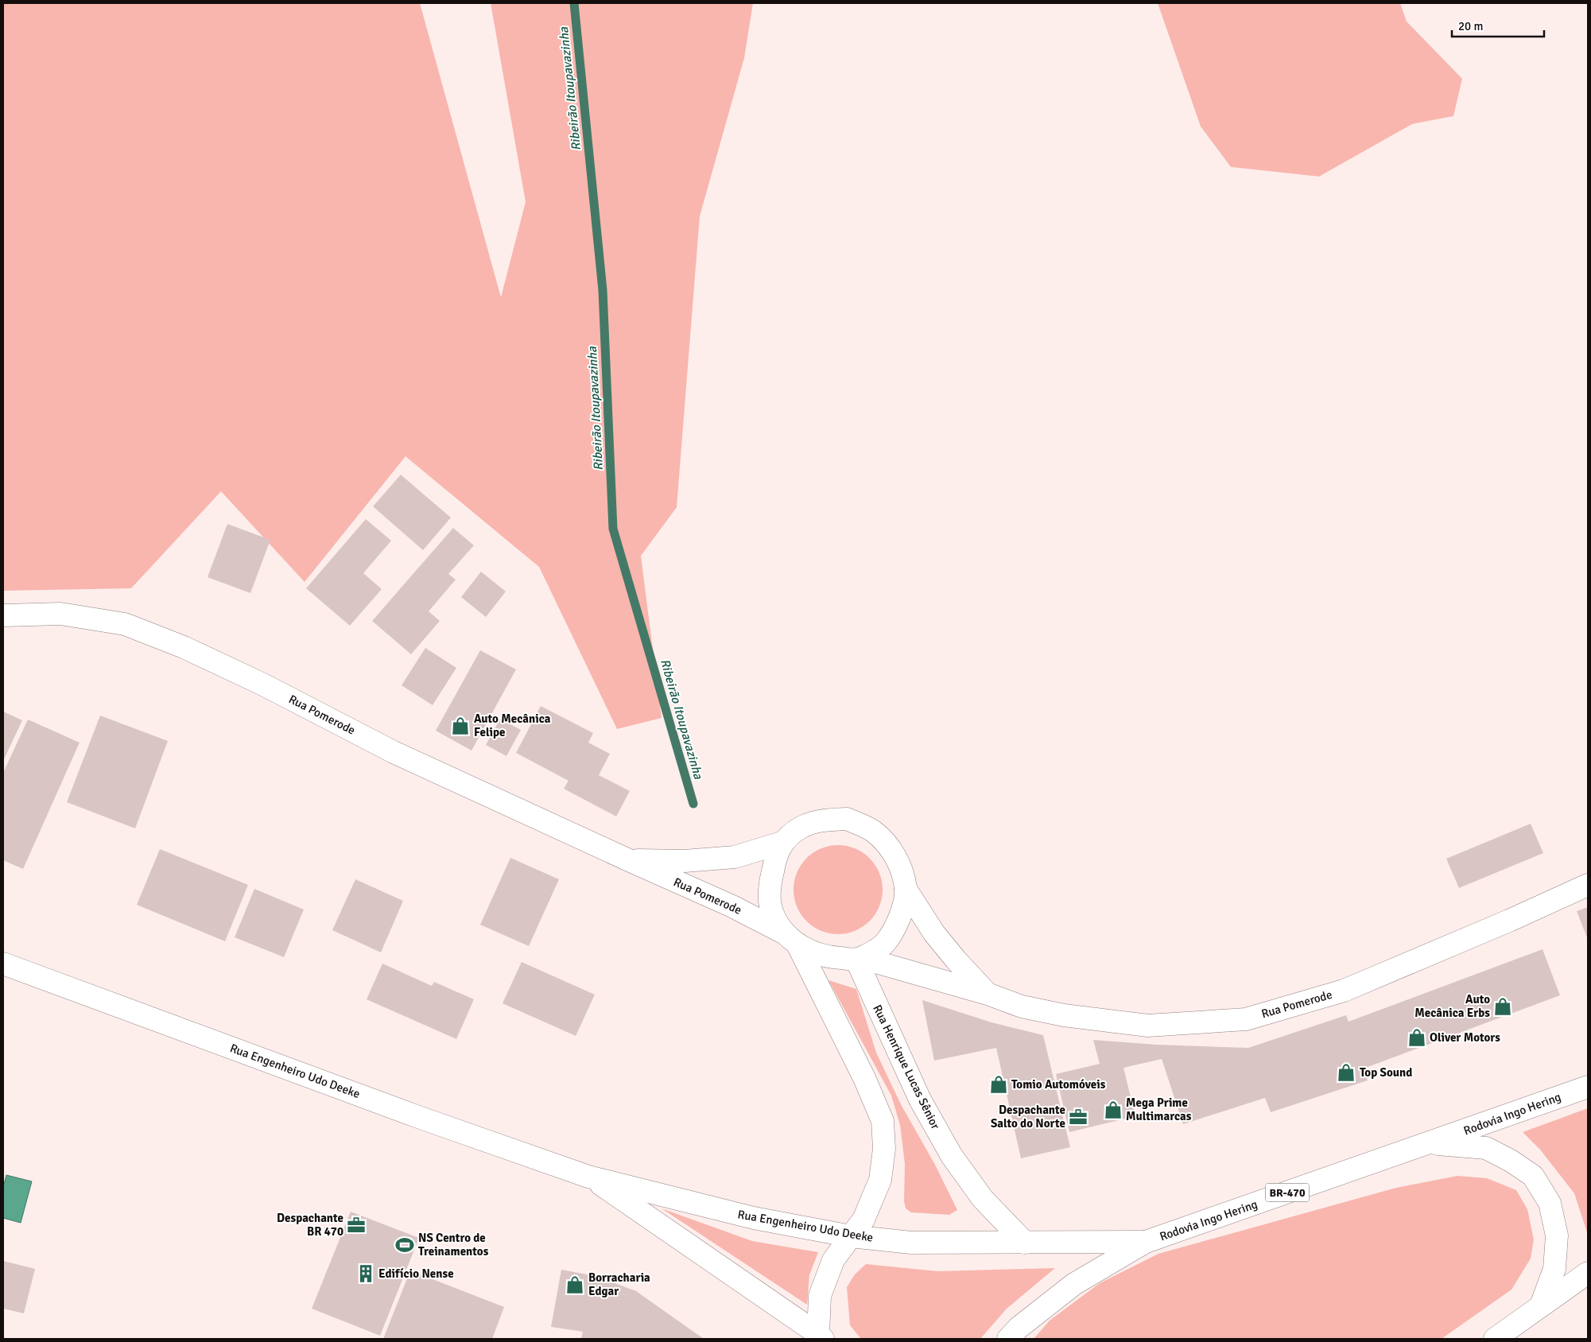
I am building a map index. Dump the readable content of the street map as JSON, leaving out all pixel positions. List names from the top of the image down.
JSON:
{
  "streets": {
    "main road": [
      "Rua Pomerode",
      "Rua Henrique Lucas Sênior",
      "Rua Engenheiro Udo Deeke",
      "Rodovia Ingo Hering",
      "BR-470"
    ]
  },
  "crossings": [
    ["Rua Pomerode", "Rua Henrique Lucas Sênior"],
    ["Rua Henrique Lucas Sênior", "Rua Engenheiro Udo Deeke"],
    ["Rua Engenheiro Udo Deeke", "Rodovia Ingo Hering"]
  ],
  "water": ["Ribeirão Itoupavazinha"],
  "places": {
    "shop": [
      "Auto Mecânica Felipe",
      "Auto Mecânica Erbs",
      "Oliver Motors",
      "Top Sound",
      "Tomio Automóveis",
      "Mega Prime Multimarcas",
      "Borracharia Edgar"
    ],
    "office": ["Despachante Salto do Norte", "Despachante BR 470"],
    "sports": ["NS Centro de Treinamentos"],
    "building": ["Edifício Nense"]
  },
  "scale_bar": "20 m"
}
